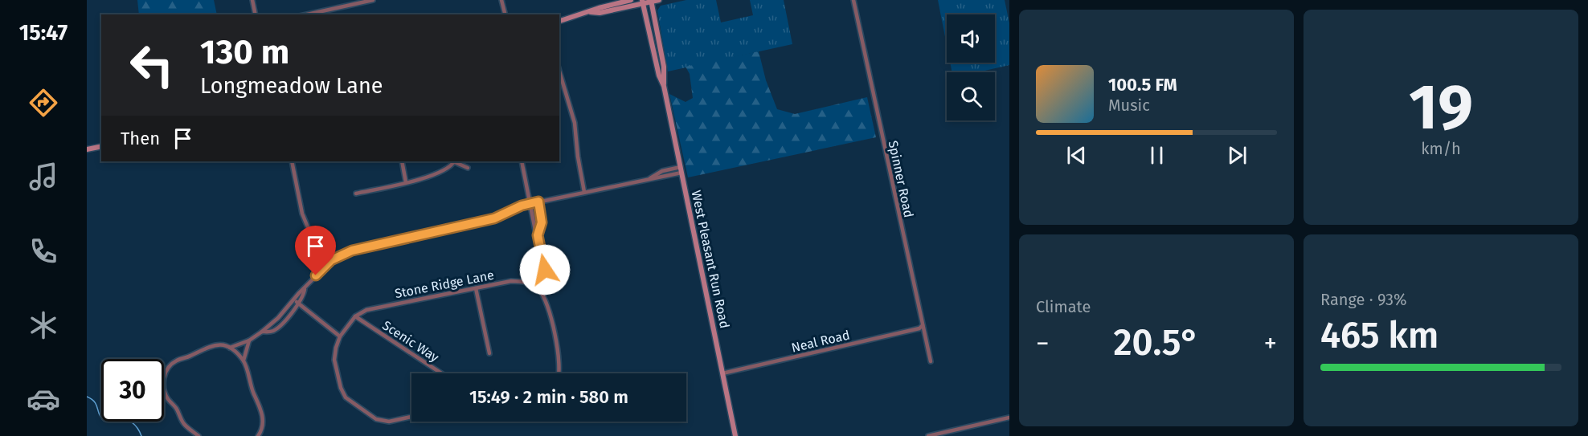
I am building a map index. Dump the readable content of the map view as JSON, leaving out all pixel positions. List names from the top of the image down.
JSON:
{
  "streets": {
    "main road": ["West Pleasant Run Road"],
    "street": [
      "Spinner Road",
      "Stone Ridge Lane",
      "Scenic Way",
      "Neal Road"
    ]
  },
  "crossings": [
    ["Spinner Road", "Neal Road"],
    ["West Pleasant Run Road", "Neal Road"],
    ["Stone Ridge Lane", "Scenic Way"]
  ],
  "page": {
    "tabs": "15:47",
    "tile": [
      ["19", "km/h"],
      "Climate",
      ["Range · 93%", "465 km"]
    ],
    "turn": ["130 m", "Longmeadow Lane"],
    "song": ["100.5 FM", "Music"],
    "then": "Then",
    "heat": ["−", "20.5°", "+"],
    "limit": "30",
    "trip": "15:49 · 2 min · 580 m"
  }
}
